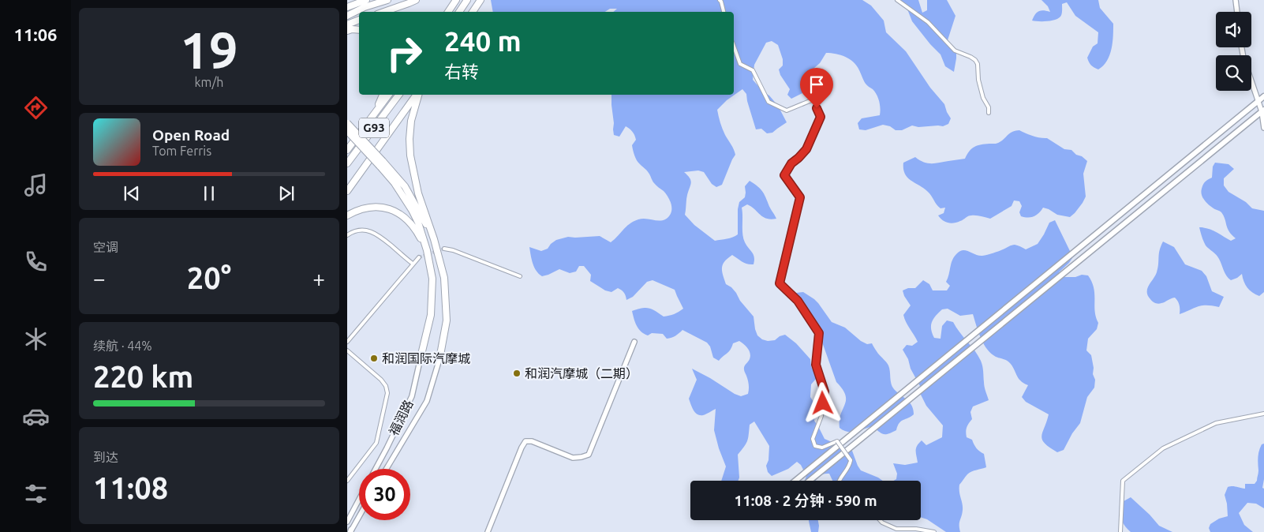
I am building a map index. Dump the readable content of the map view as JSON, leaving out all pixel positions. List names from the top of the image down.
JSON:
{
  "streets": {
    "highway": ["G93"],
    "street": ["福润路"]
  },
  "places": ["和润国际汽摩城", "和润汽摩城（二期）"],
  "page": {
    "tabs": "11:06",
    "tile": [
      ["19", "km/h"],
      "空调",
      ["续航 · 44%", "220 km"],
      ["到达", "11:08"]
    ],
    "turn": ["240 m", "右转"],
    "song": ["Open Road", "Tom Ferris"],
    "heat": ["−", "20°", "+"],
    "limit": "30",
    "trip": "11:08 · 2 分钟 · 590 m"
  }
}
